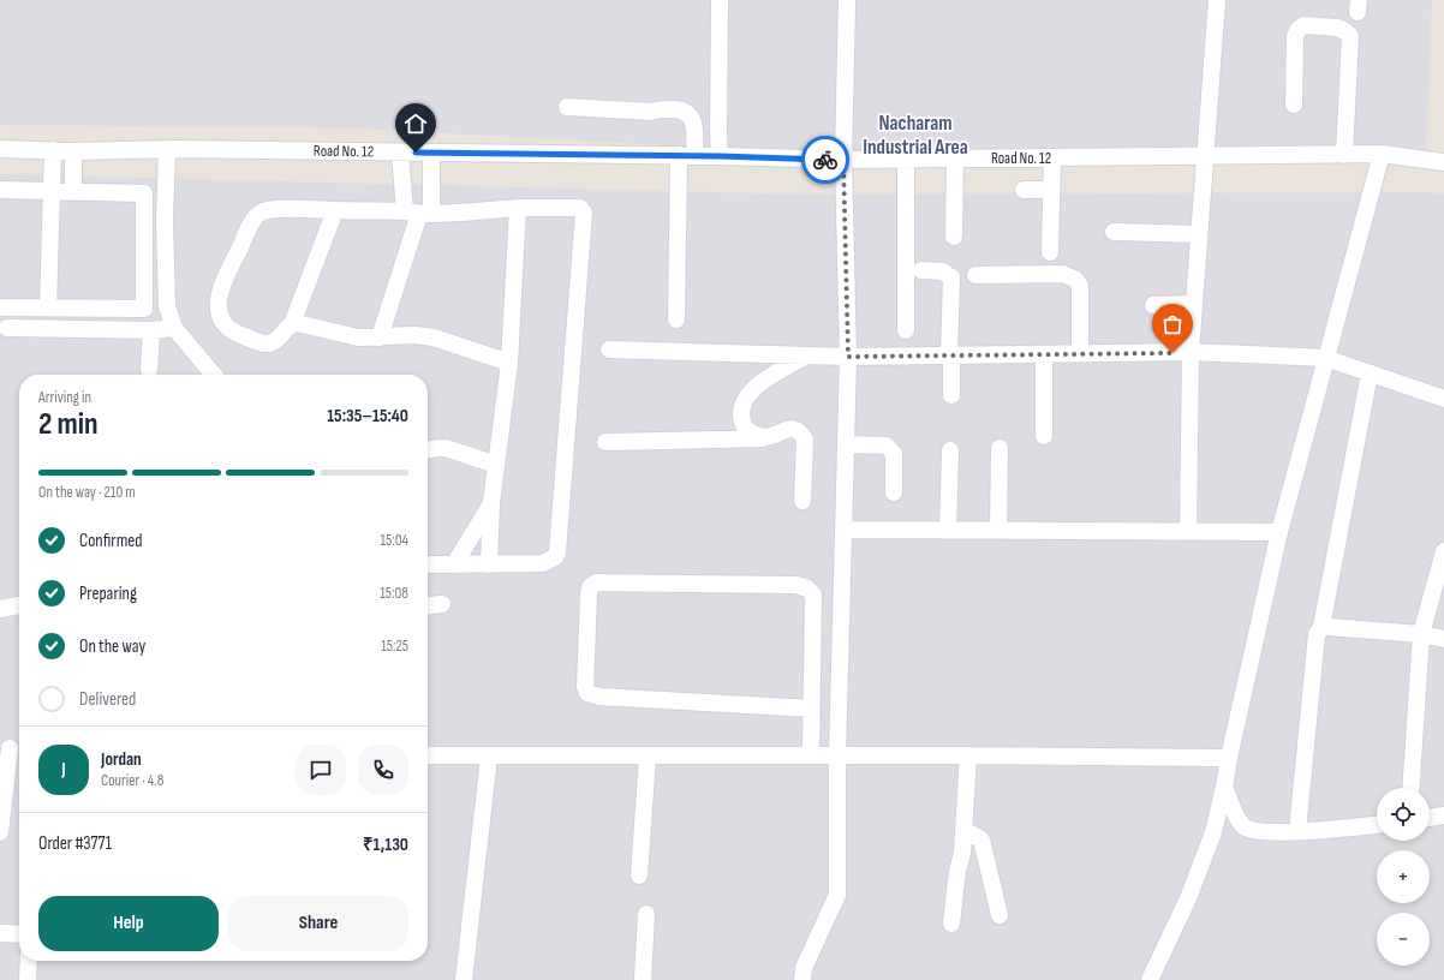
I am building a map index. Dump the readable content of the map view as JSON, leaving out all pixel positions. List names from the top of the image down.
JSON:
{
  "streets": {
    "street": ["Road No. 12"]
  },
  "districts": ["Nacharam Industrial Area"],
  "page": {
    "heading": ["2 min", "Arriving in", "15:35–15:40"],
    "panel": [
      "Jordan",
      "Courier · 4.8",
      "Order #3771",
      "₹1,130"
    ],
    "bar": "On the way · 210 m",
    "list": [
      ["Confirmed", "15:04"],
      ["Preparing", "15:08"],
      ["On the way", "15:25"],
      "Delivered"
    ],
    "round": "J",
    "map_buttons": ["+", "−"],
    "buttons": ["Help", "Share"]
  }
}
